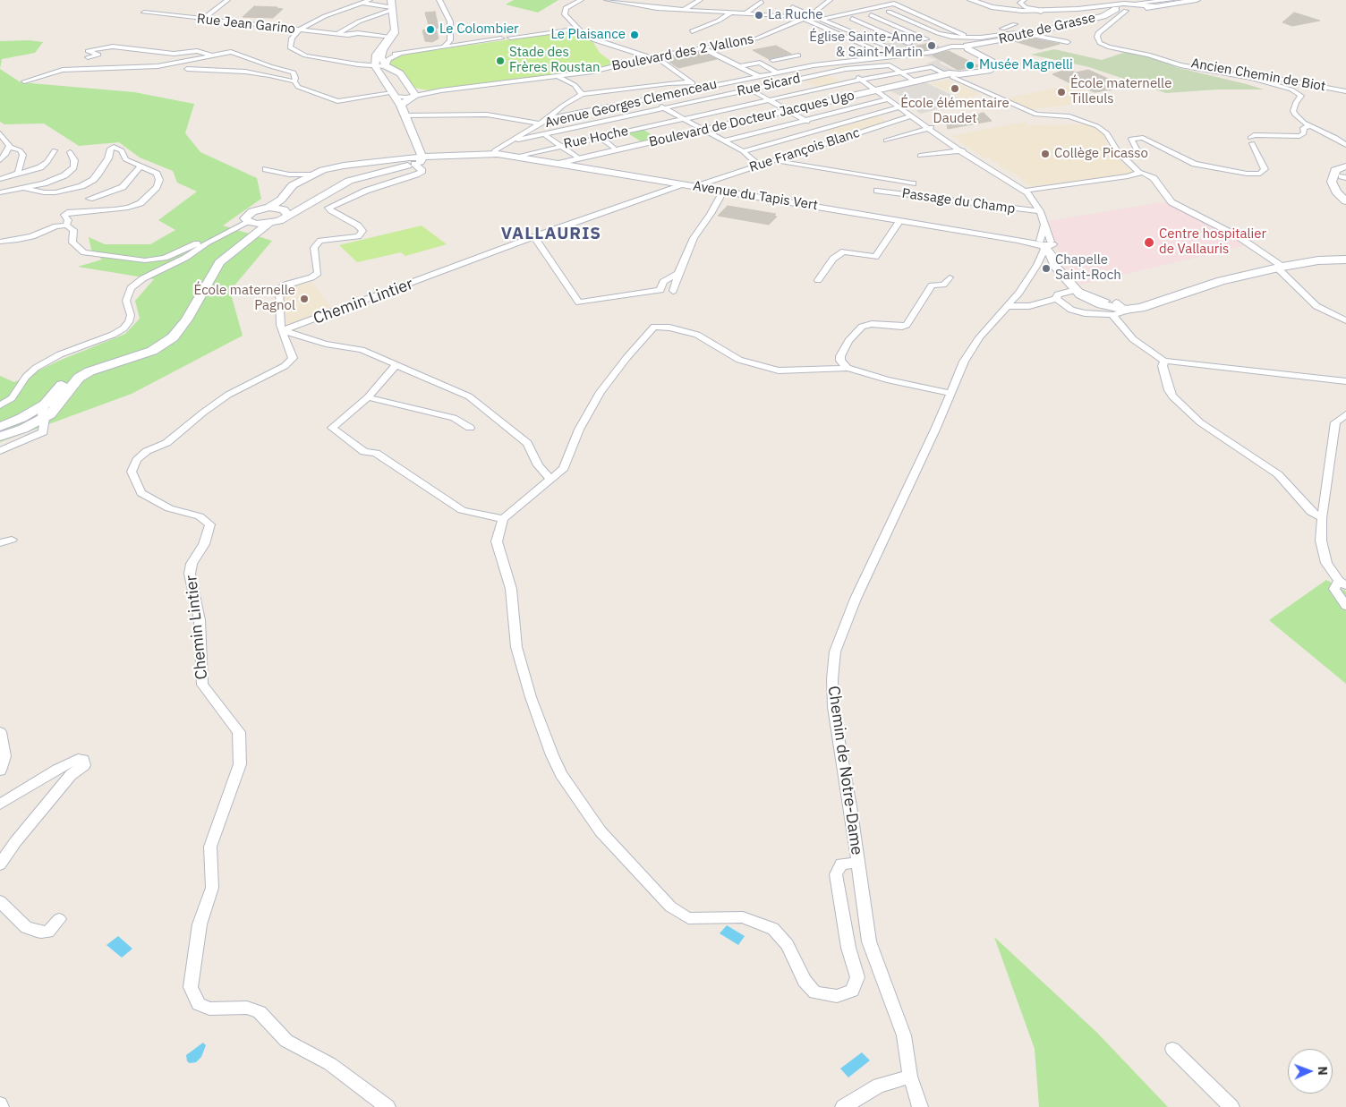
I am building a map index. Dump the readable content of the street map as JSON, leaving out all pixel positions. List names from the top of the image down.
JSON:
{
  "streets": {
    "main road": [
      "Route de Grasse",
      "Avenue Georges Clemenceau",
      "Boulevard de Docteur Jacques Ugo",
      "Avenue du Tapis Vert"
    ],
    "street": [
      "Rue Jean Garino",
      "Boulevard des 2 Vallons",
      "Ancien Chemin de Biot",
      "Rue Sicard",
      "Rue Hoche",
      "Rue François Blanc",
      "Passage du Champ",
      "Chemin Lintier",
      "Chemin de Notre-Dame"
    ]
  },
  "crossings": [
    ["Route de Grasse", "Boulevard de Docteur Jacques Ugo"],
    ["Rue Sicard", "Avenue Georges Clemenceau"],
    ["Rue Sicard", "Rue Hoche"],
    ["Avenue Georges Clemenceau", "Avenue du Tapis Vert"],
    ["Boulevard de Docteur Jacques Ugo", "Rue Hoche"],
    ["Boulevard de Docteur Jacques Ugo", "Avenue du Tapis Vert"],
    ["Rue Hoche", "Avenue du Tapis Vert"],
    ["Rue François Blanc", "Avenue du Tapis Vert"],
    ["Avenue du Tapis Vert", "Chemin Lintier"],
    ["Avenue du Tapis Vert", "Chemin de Notre-Dame"]
  ],
  "districts": ["VALLAURIS"],
  "places": [
    "La Ruche",
    "Le Colombier",
    "Le Plaisance",
    "Église Sainte-Anne & Saint-Martin",
    "Stade des Frères Roustan",
    "Musée Magnelli",
    "École élémentaire Daudet",
    "École maternelle Tilleuls",
    "Collège Picasso",
    "Centre hospitalier de Vallauris",
    "Chapelle Saint-Roch",
    "École maternelle Pagnol"
  ],
  "north": "right"
}
